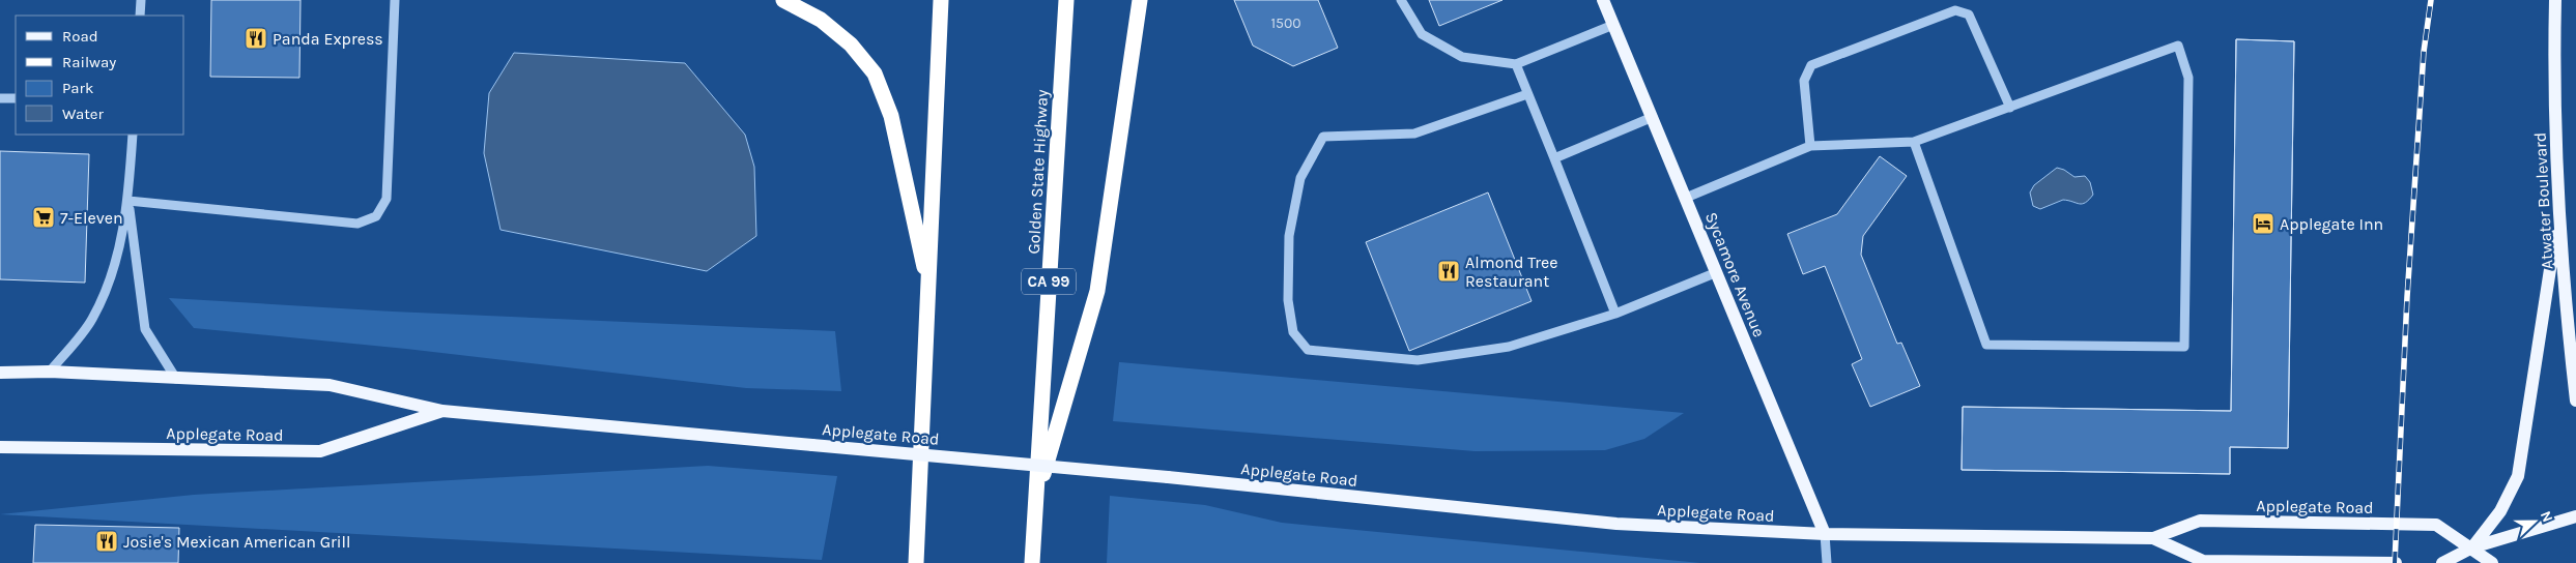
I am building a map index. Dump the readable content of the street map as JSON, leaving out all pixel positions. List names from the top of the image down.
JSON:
{
  "streets": {
    "highway": ["Golden State Highway", "CA 99"],
    "main road": ["Atwater Boulevard", "Sycamore Avenue", "Applegate Road"]
  },
  "crossings": [
    ["Sycamore Avenue", "Applegate Road"]
  ],
  "places": {
    "restaurant": ["Panda Express", "Almond Tree Restaurant", "Josie's Mexican American Grill"],
    "supermarket": ["7-Eleven"],
    "hotel": ["Applegate Inn"]
  },
  "house_numbers": ["1500"],
  "legend": [
    "Road",
    "Railway",
    "Park",
    "Water"
  ],
  "north": "right"
}
